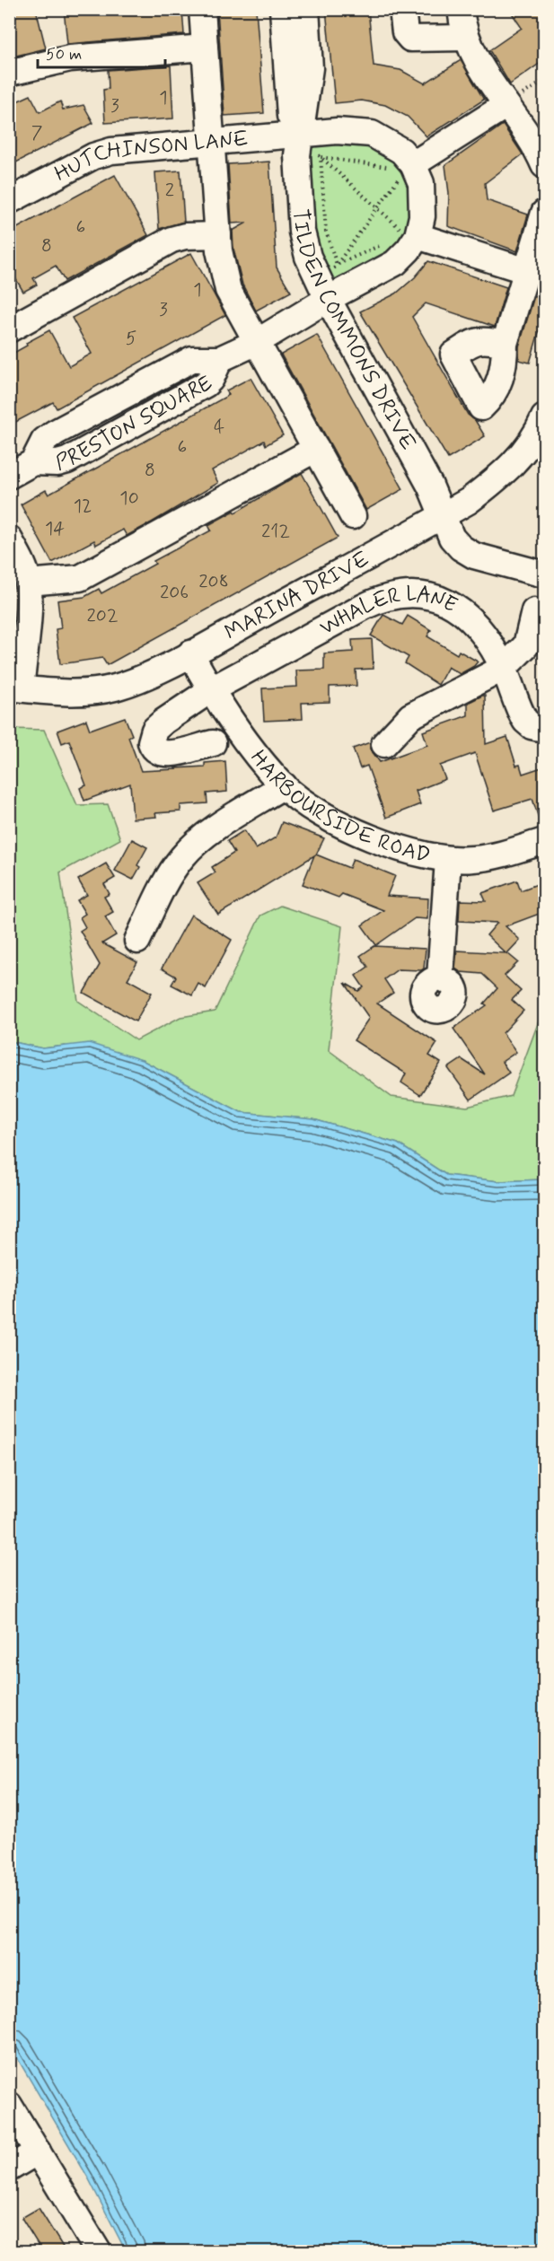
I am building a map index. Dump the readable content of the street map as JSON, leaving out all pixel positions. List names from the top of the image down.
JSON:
{
  "streets": {
    "street": [
      "HUTCHINSON LANE",
      "TILDEN COMMONS DRIVE",
      "PRESTON SQUARE",
      "MARINA DRIVE",
      "WHALER LANE",
      "HARBOURSIDE ROAD"
    ]
  },
  "crossings": [
    ["HUTCHINSON LANE", "TILDEN COMMONS DRIVE"],
    ["TILDEN COMMONS DRIVE", "PRESTON SQUARE"],
    ["TILDEN COMMONS DRIVE", "MARINA DRIVE"],
    ["MARINA DRIVE", "HARBOURSIDE ROAD"],
    ["WHALER LANE", "HARBOURSIDE ROAD"]
  ],
  "house_numbers": [
    "1",
    "3",
    "7",
    "2",
    "6",
    "8",
    "1",
    "3",
    "5",
    "4",
    "6",
    "8",
    "10",
    "12",
    "14",
    "212",
    "208",
    "206",
    "202"
  ],
  "scale_bar": "50 m"
}
